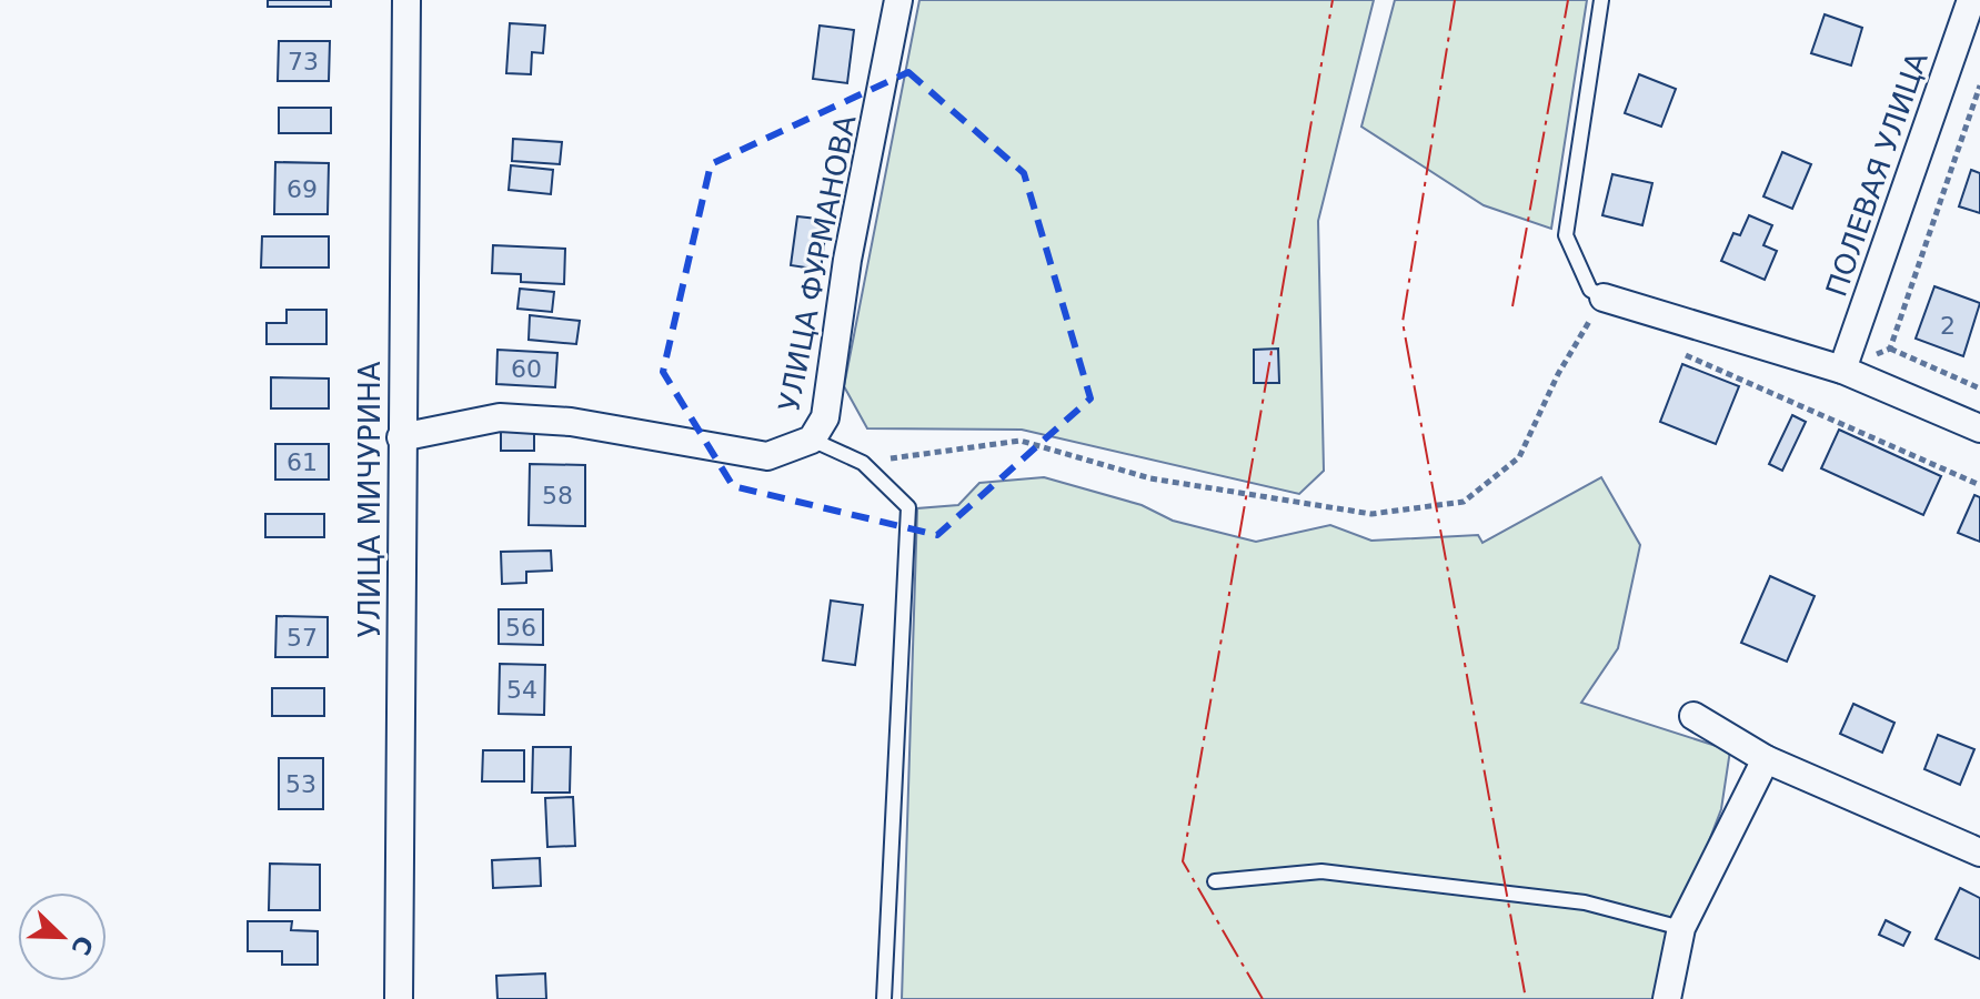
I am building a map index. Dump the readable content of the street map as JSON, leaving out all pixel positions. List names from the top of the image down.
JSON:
{
  "streets": {
    "street": ["ПОЛЕВАЯ УЛИЦА", "УЛИЦА ФУРМАНОВА", "УЛИЦА МИЧУРИНА"]
  },
  "crossings": [
    ["УЛИЦА ФУРМАНОВА", "УЛИЦА МИЧУРИНА"]
  ],
  "house_numbers": [
    "73",
    "69",
    "2",
    "60",
    "61",
    "58",
    "56",
    "57",
    "54",
    "53"
  ],
  "north": "bottom right"
}
